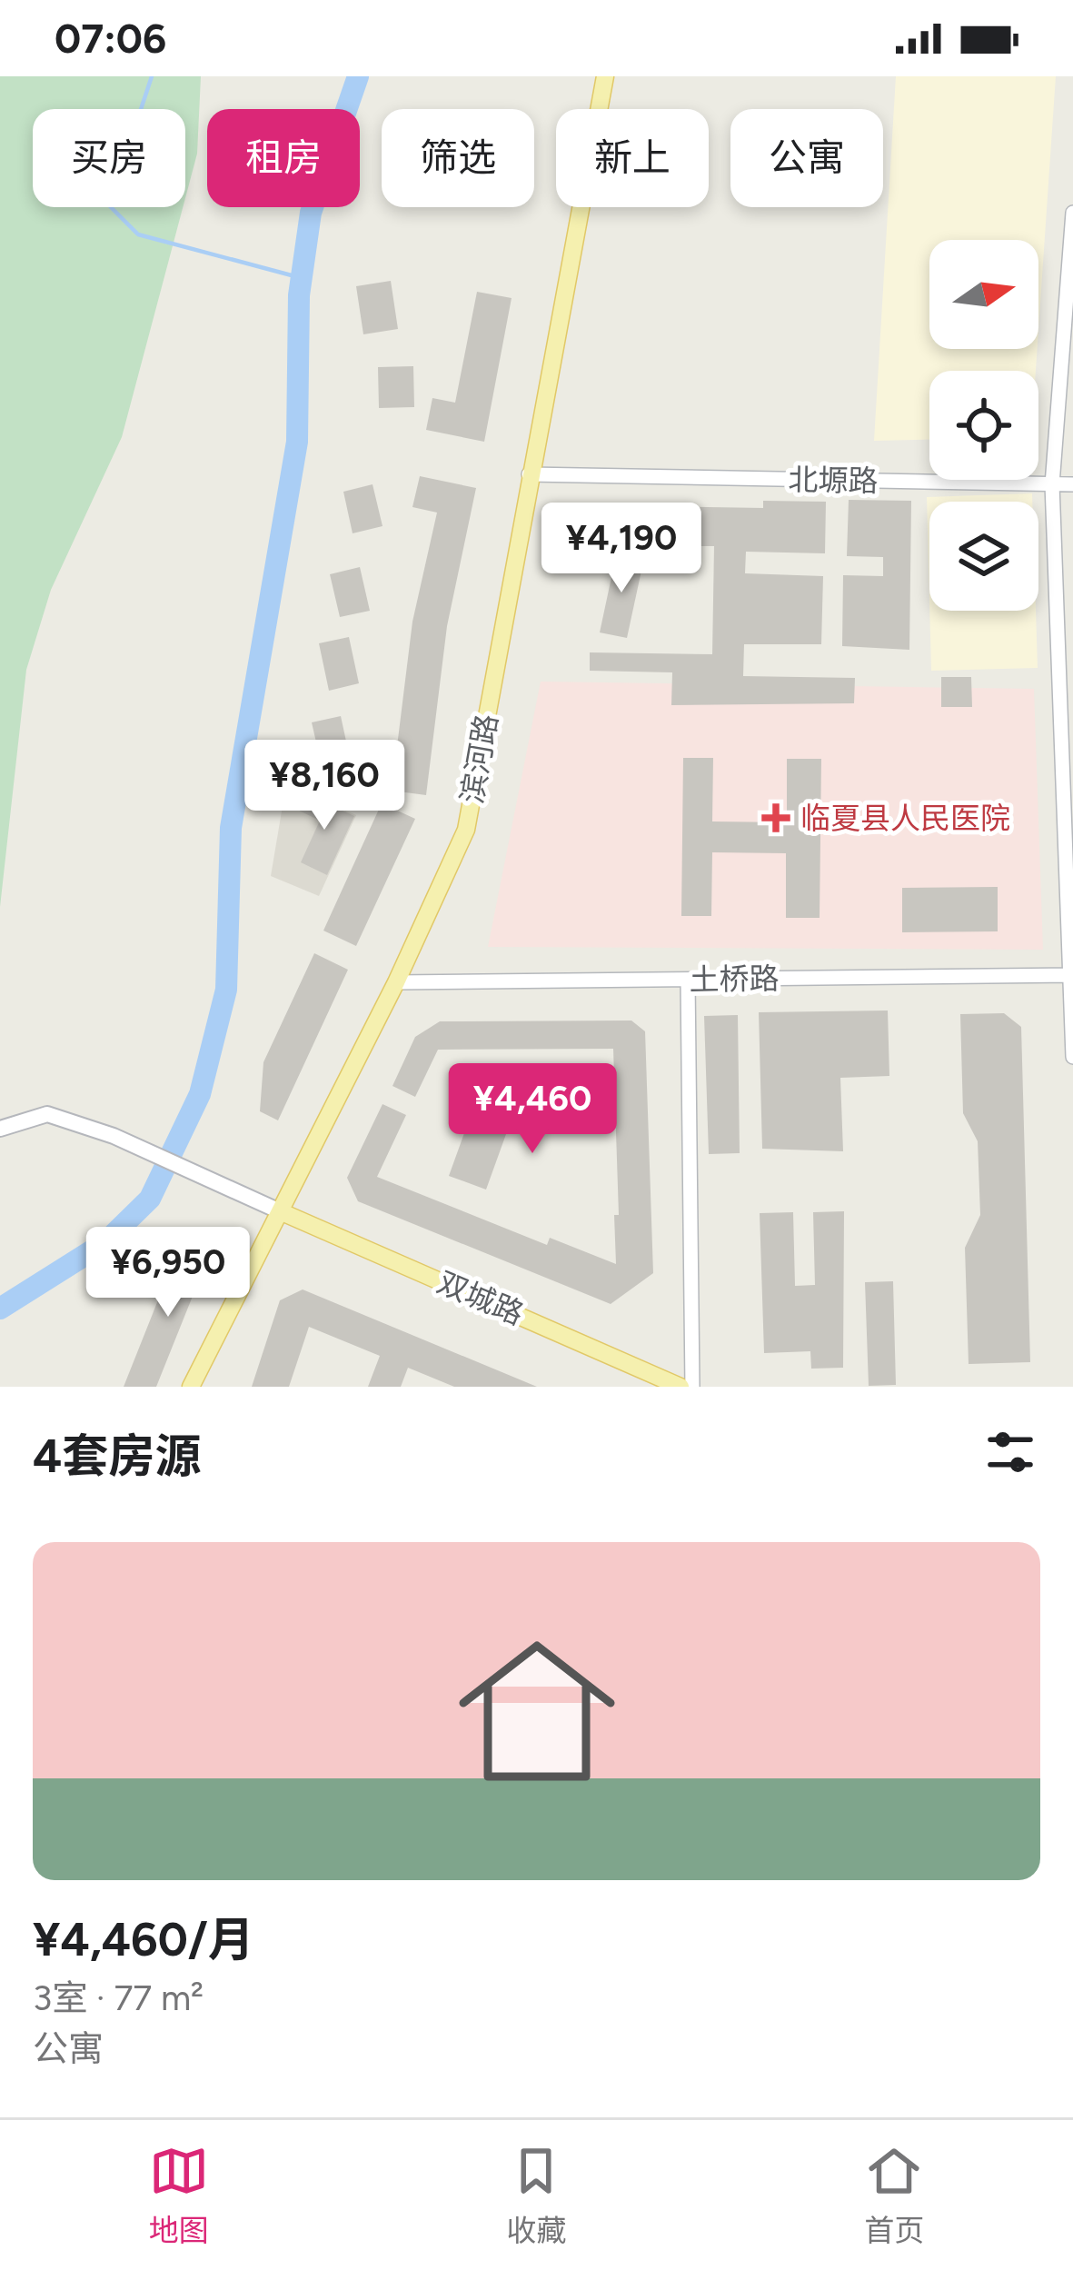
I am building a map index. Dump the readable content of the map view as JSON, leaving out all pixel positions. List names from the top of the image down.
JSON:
{
  "streets": {
    "main road": ["滨河路", "双城路"],
    "street": ["北塬路", "土桥路"]
  },
  "crossings": [
    ["北塬路", "滨河路"],
    ["滨河路", "土桥路"],
    ["滨河路", "双城路"]
  ],
  "places": {
    "health": ["临夏县人民医院"]
  },
  "north": "right",
  "page": {
    "status": "07:06",
    "chip": [
      "买房",
      "租房",
      "筛选",
      "新上",
      "公寓"
    ],
    "price": [
      "¥4,190",
      "¥8,160",
      "¥4,460",
      "¥6,950"
    ],
    "heading": "4套房源",
    "list": [
      {
        "name": "¥4,460/月",
        "note": "3室 · 77 m² · 公寓"
      }
    ],
    "tabs": ["地图", "收藏", "首页"]
  }
}
